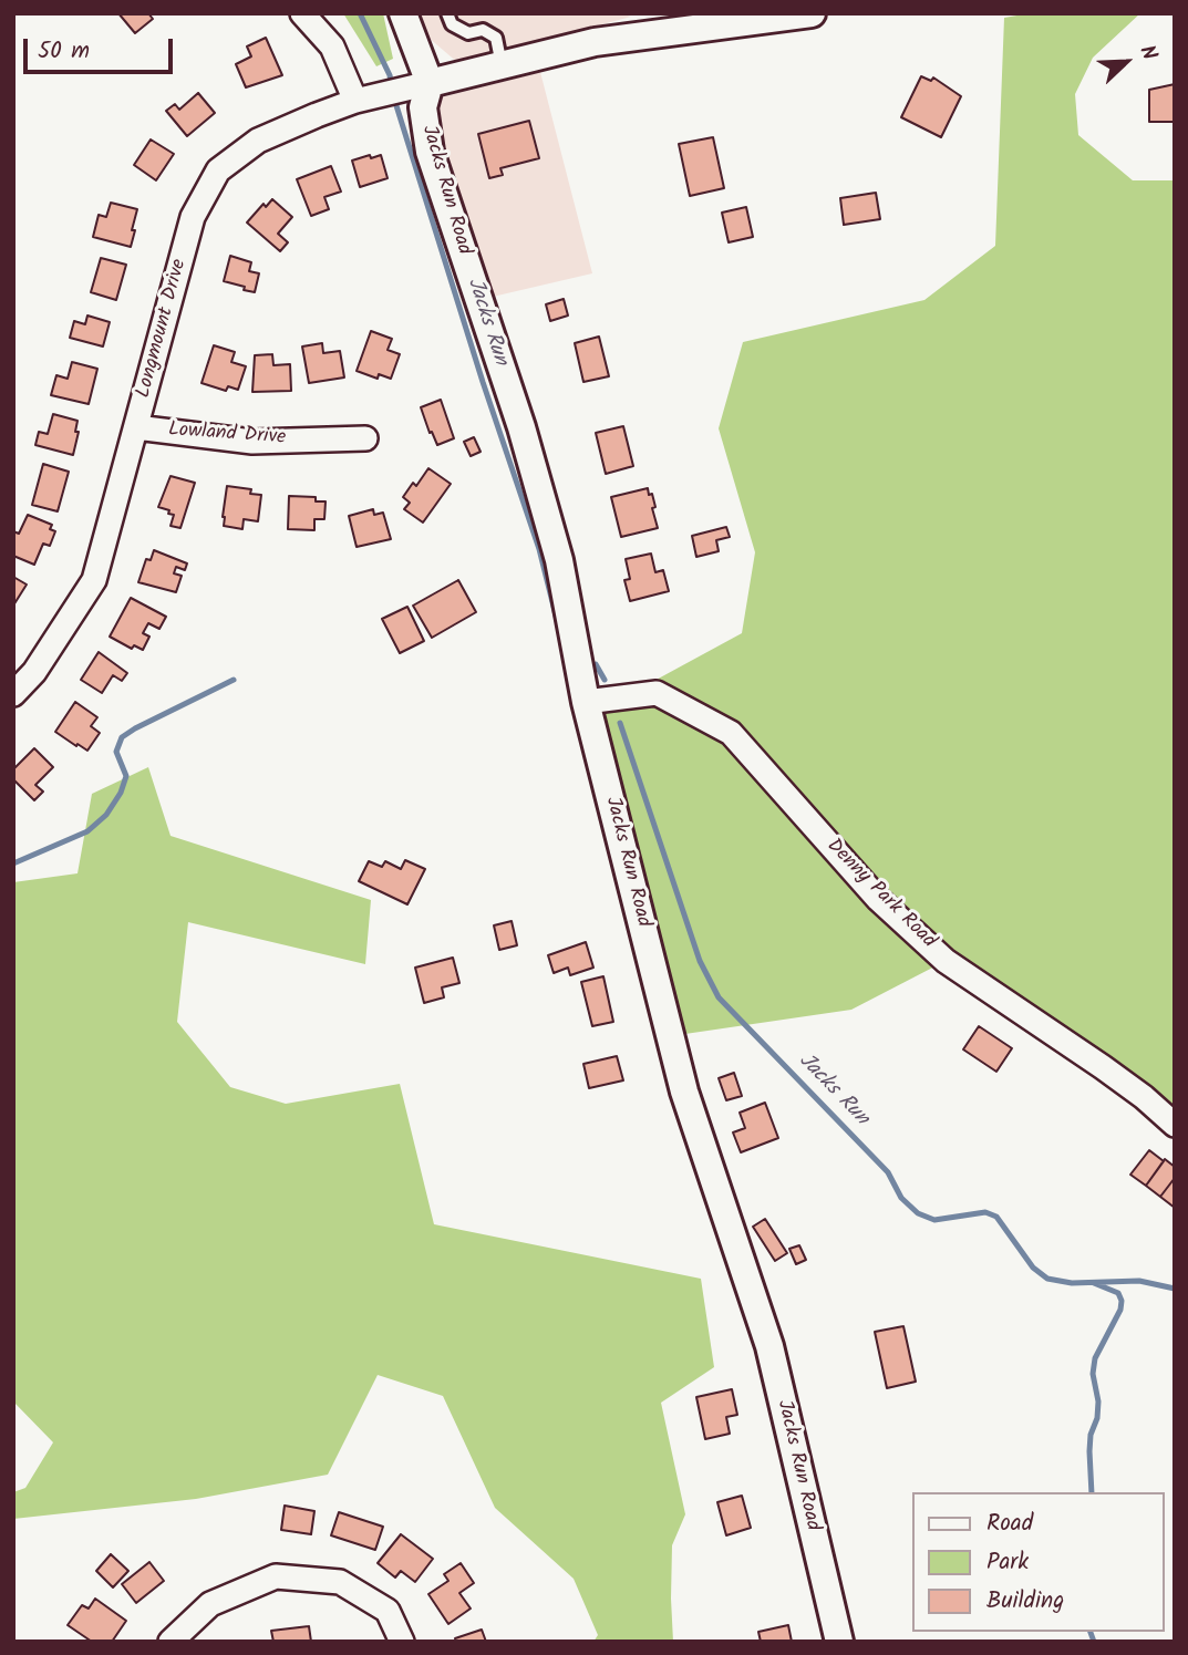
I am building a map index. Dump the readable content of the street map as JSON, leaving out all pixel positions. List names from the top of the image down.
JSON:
{
  "streets": {
    "street": [
      "Jacks Run Road",
      "Longmount Drive",
      "Lowland Drive",
      "Denny Park Road"
    ]
  },
  "crossings": [
    ["Jacks Run Road", "Longmount Drive"],
    ["Jacks Run Road", "Denny Park Road"],
    ["Longmount Drive", "Lowland Drive"]
  ],
  "water": ["Jacks Run"],
  "legend": ["Road", "Park", "Building"],
  "scale_bar": "50 m",
  "north": "top right"
}
